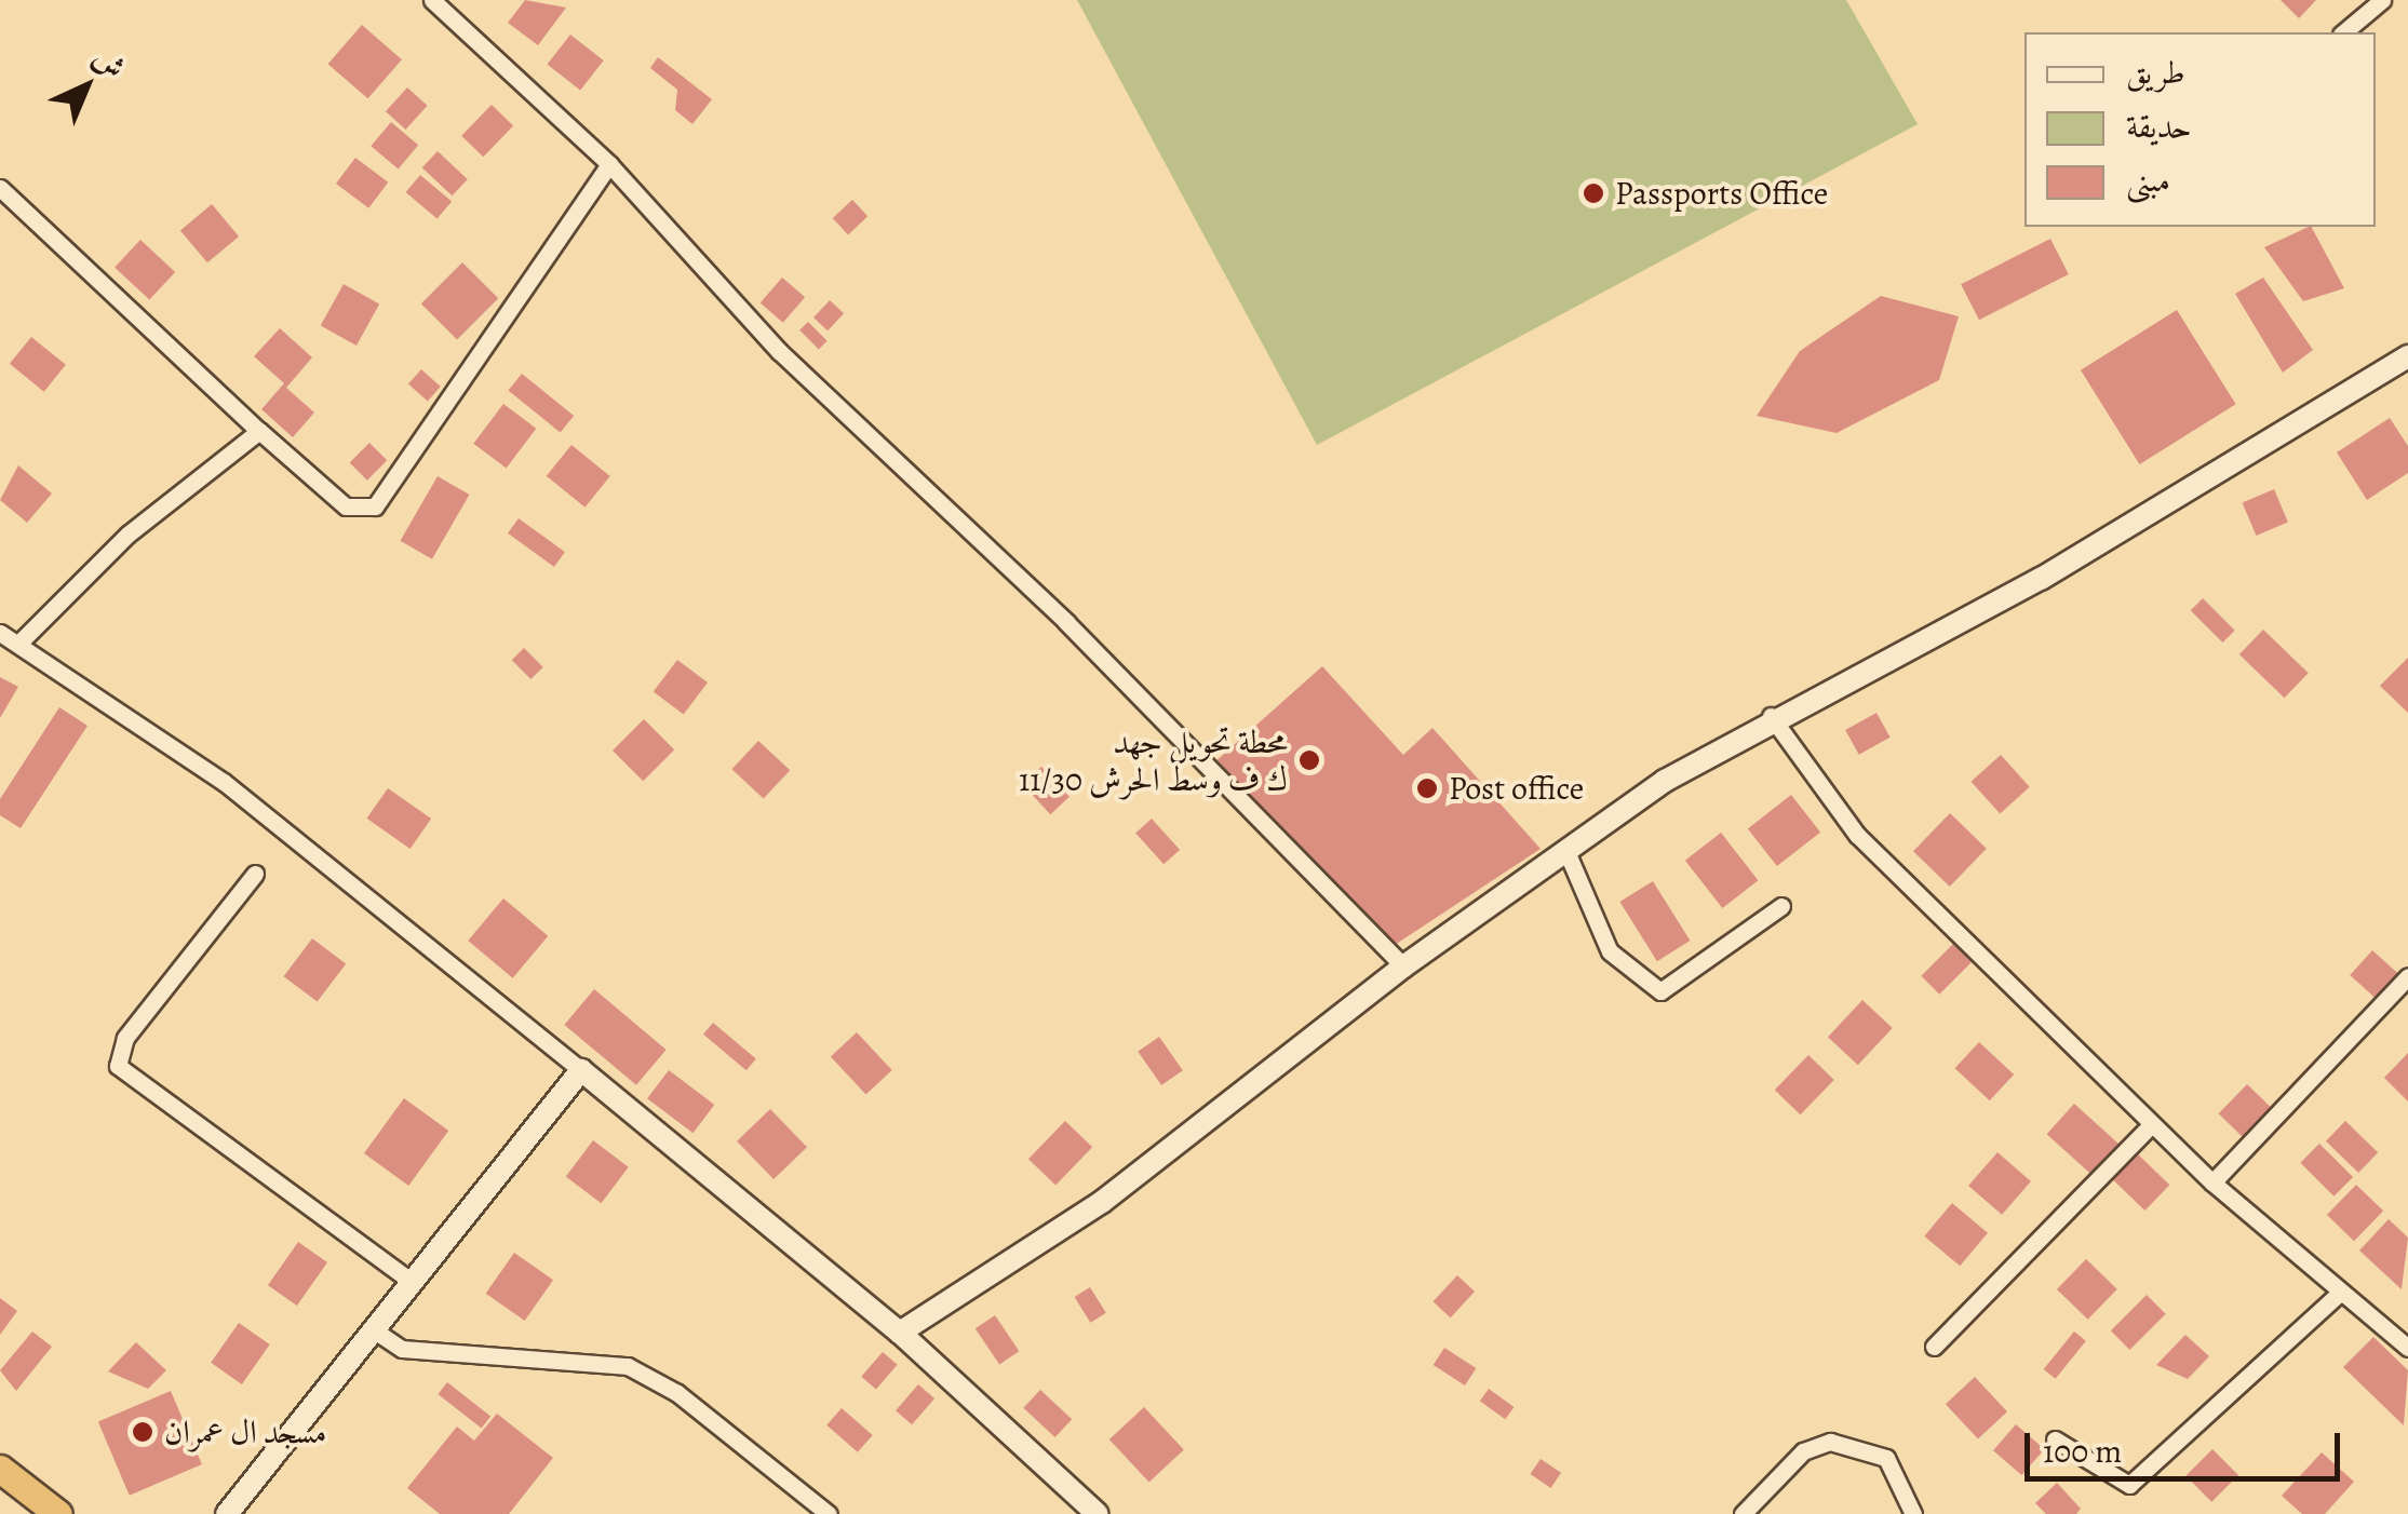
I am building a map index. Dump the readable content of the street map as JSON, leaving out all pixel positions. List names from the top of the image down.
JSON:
{
  "places": [
    "Passports Office",
    "محطة تحويل جهد 11/30 ك ف وسط الحرش",
    "Post office",
    "مسجد ال عمران"
  ],
  "legend": ["طريق", "حديقة", "مبنى"],
  "scale_bar": "100 m",
  "north": "top right"
}
